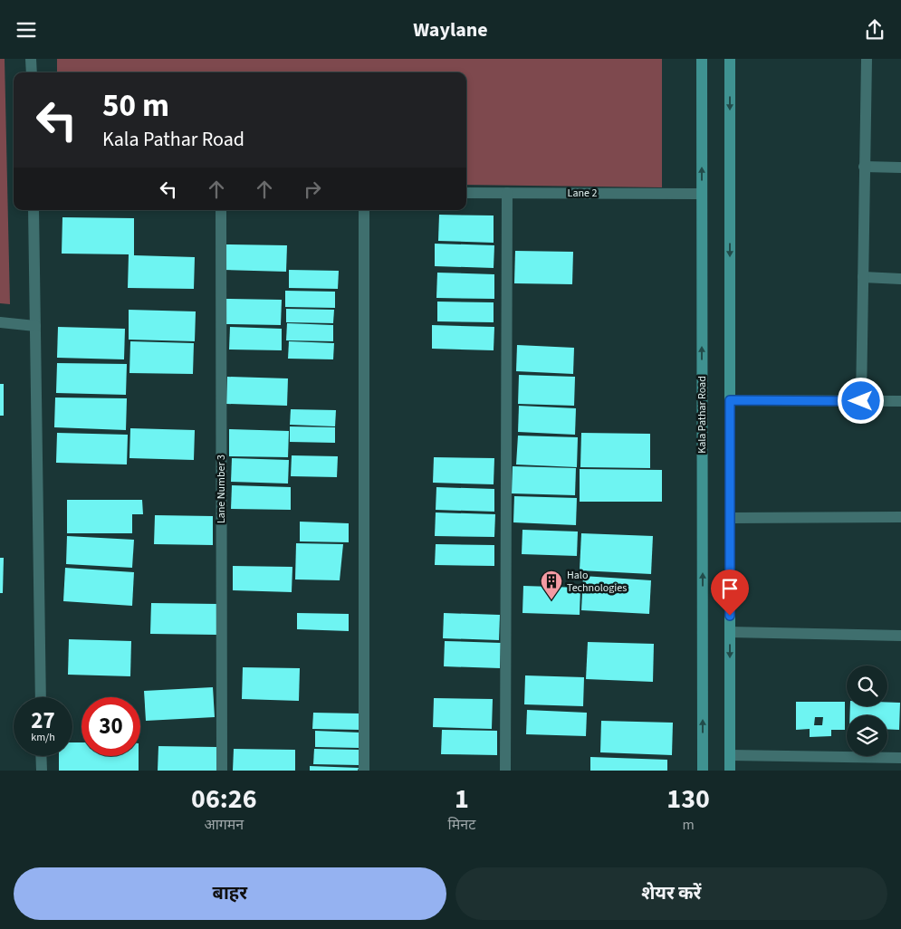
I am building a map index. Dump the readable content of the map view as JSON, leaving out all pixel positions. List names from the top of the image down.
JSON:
{
  "streets": {
    "street": ["Lane 2", "Kala Pathar Road", "Lane Number 3"]
  },
  "crossings": [
    ["Lane 2", "Kala Pathar Road"]
  ],
  "places": {
    "building": ["Halo Technologies"]
  },
  "page": {
    "header": "Waylane",
    "turn": ["50 m", "Kala Pathar Road"],
    "speed": "27 km/h",
    "limit": "30",
    "eta": [
      "06:26",
      "आगमन",
      "1",
      "मिनट",
      "130",
      "m"
    ],
    "buttons": ["बाहर", "शेयर करें"]
  }
}
